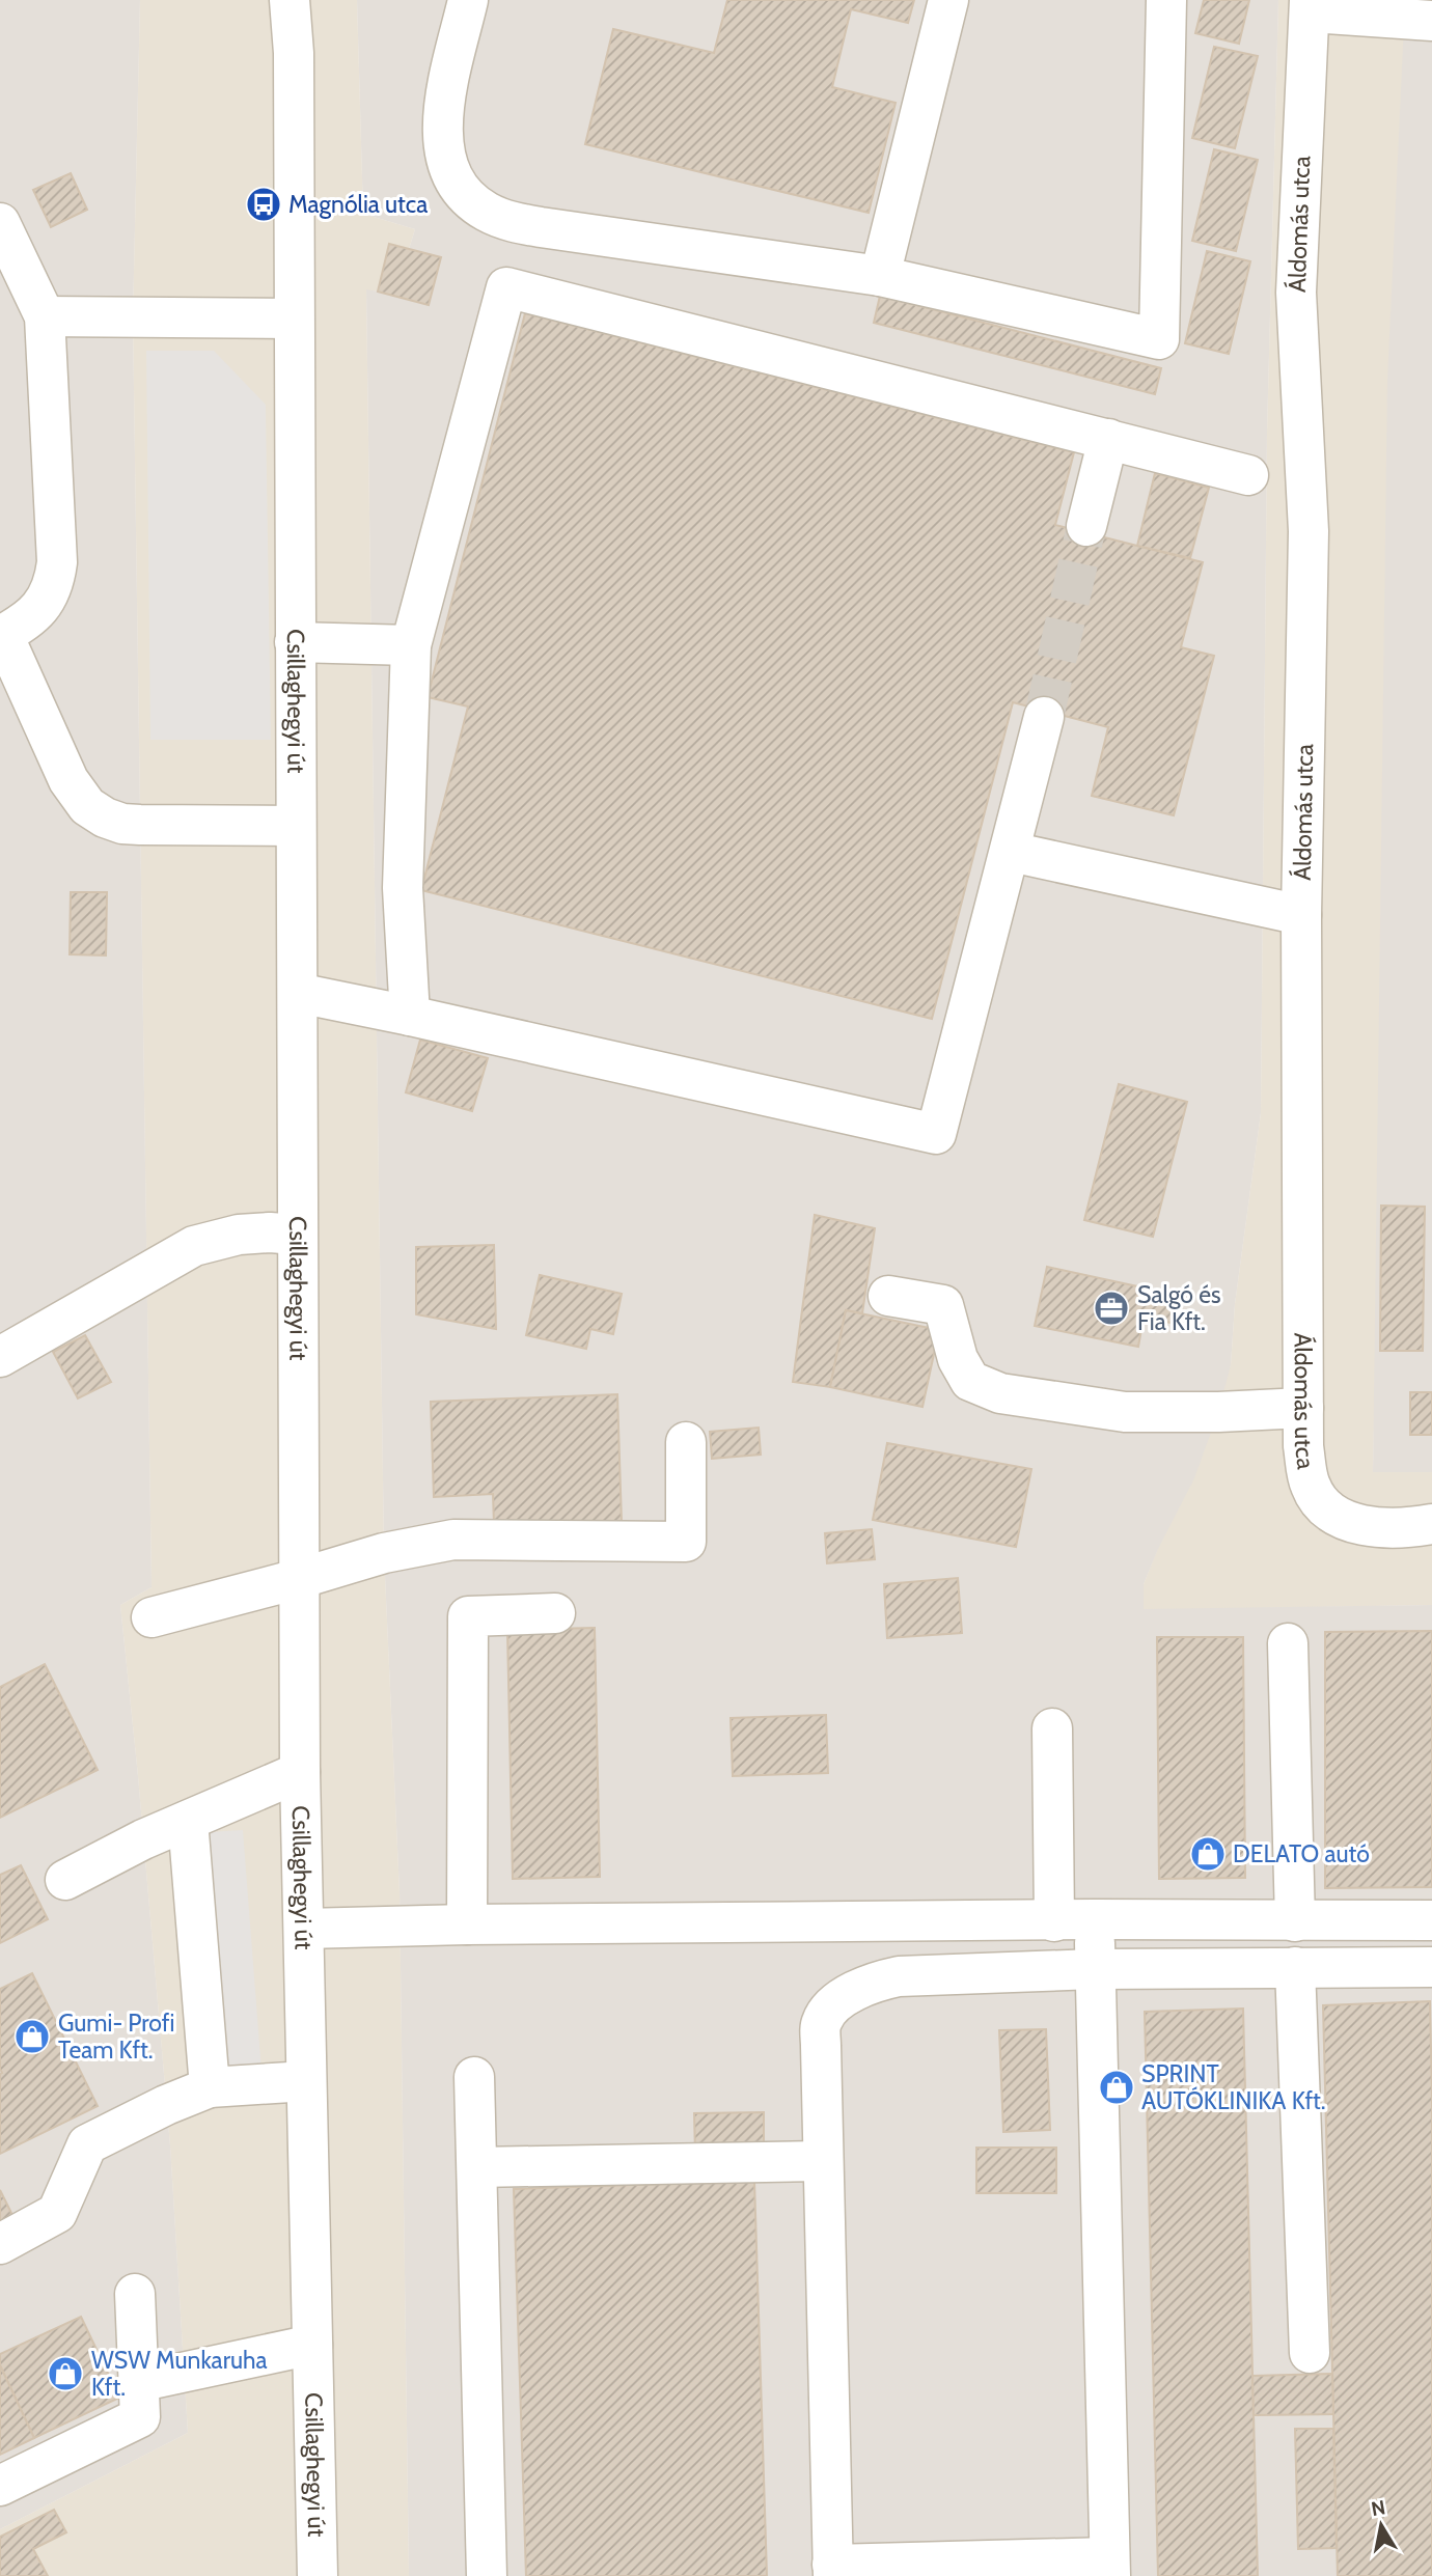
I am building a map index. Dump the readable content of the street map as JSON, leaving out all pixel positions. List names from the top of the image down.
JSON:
{
  "streets": {
    "street": ["Áldomás utca", "Csillaghegyi út"]
  },
  "places": {
    "bus stop": ["Magnólia utca"],
    "office": ["Salgó és Fia Kft."],
    "shop": [
      "DELATO autó",
      "Gumi- Profi Team Kft.",
      "SPRINT AUTÓKLINIKA Kft.",
      "WSW Munkaruha Kft."
    ]
  },
  "north": "top"
}
